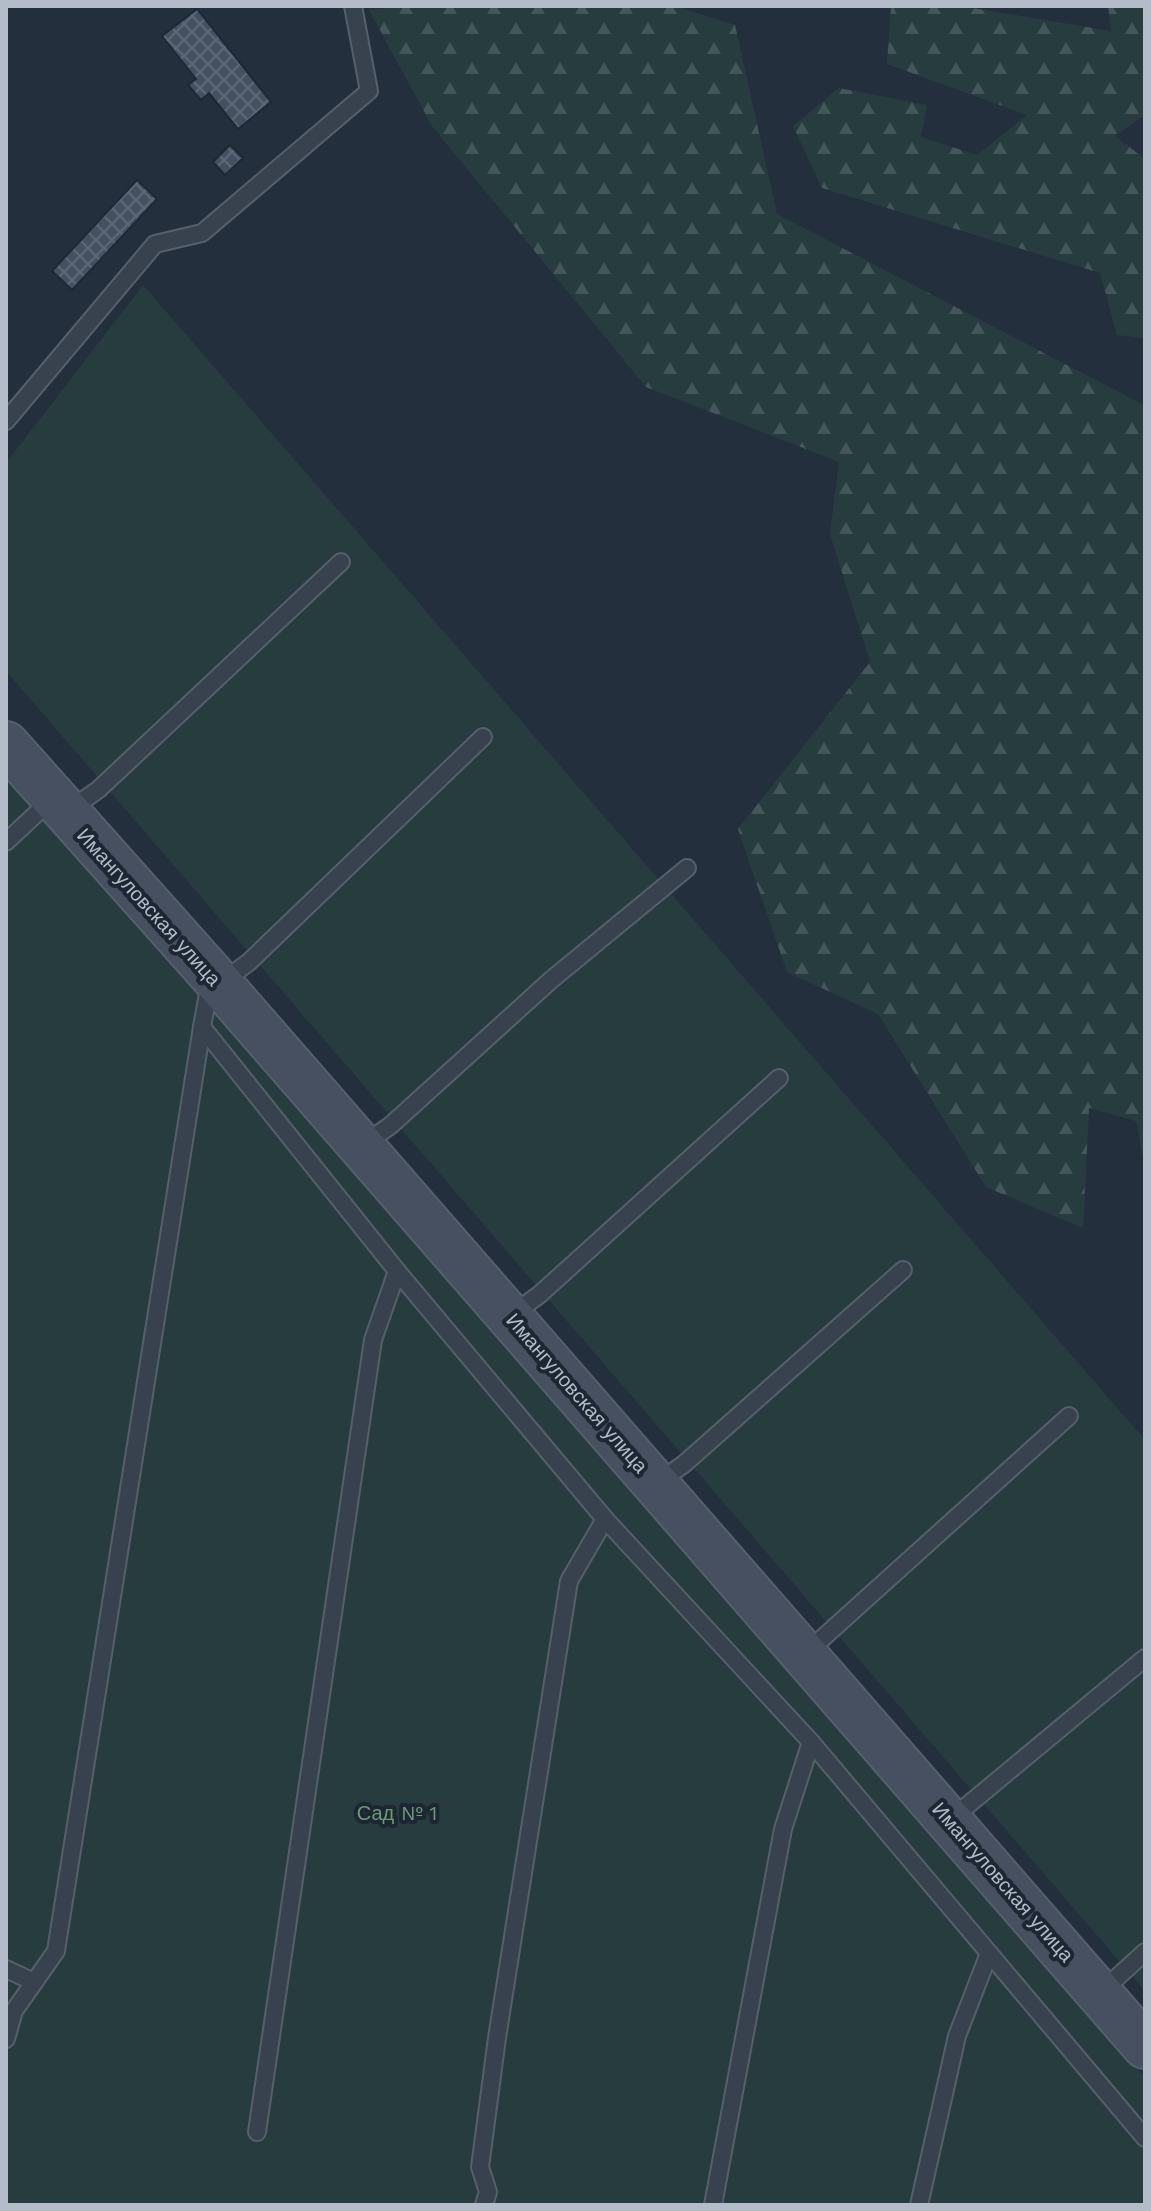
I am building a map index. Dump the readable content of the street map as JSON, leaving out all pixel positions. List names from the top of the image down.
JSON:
{
  "streets": {
    "street": ["Имангуловская улица"]
  },
  "parks": ["Сад № 1"]
}
